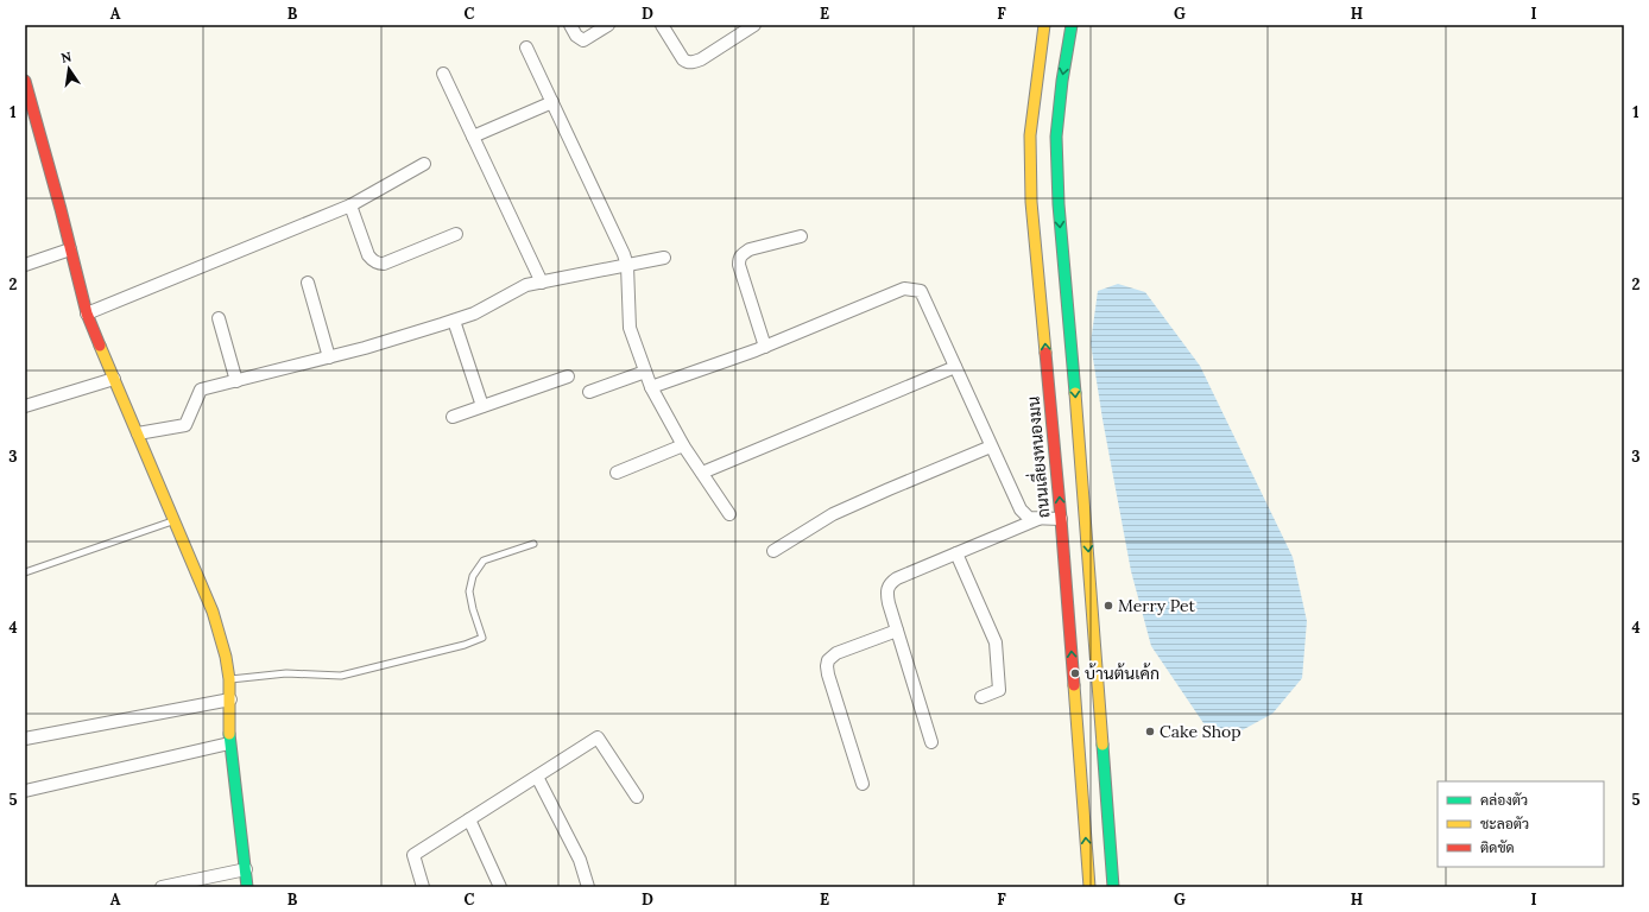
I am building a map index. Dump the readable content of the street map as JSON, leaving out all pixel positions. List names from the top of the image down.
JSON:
{
  "streets": {
    "main road": ["ถนนเลี่ยงหนองมน"]
  },
  "places": ["Merry Pet", "บ้านต้นเค้ก", "Cake Shop"],
  "legend": ["คล่องตัว", "ชะลอตัว", "ติดขัด"],
  "north": "top",
  "grid": {
    "columns": [
      "A",
      "B",
      "C",
      "D",
      "E",
      "F",
      "G",
      "H",
      "I"
    ],
    "rows": [
      "1",
      "2",
      "3",
      "4",
      "5"
    ]
  }
}
